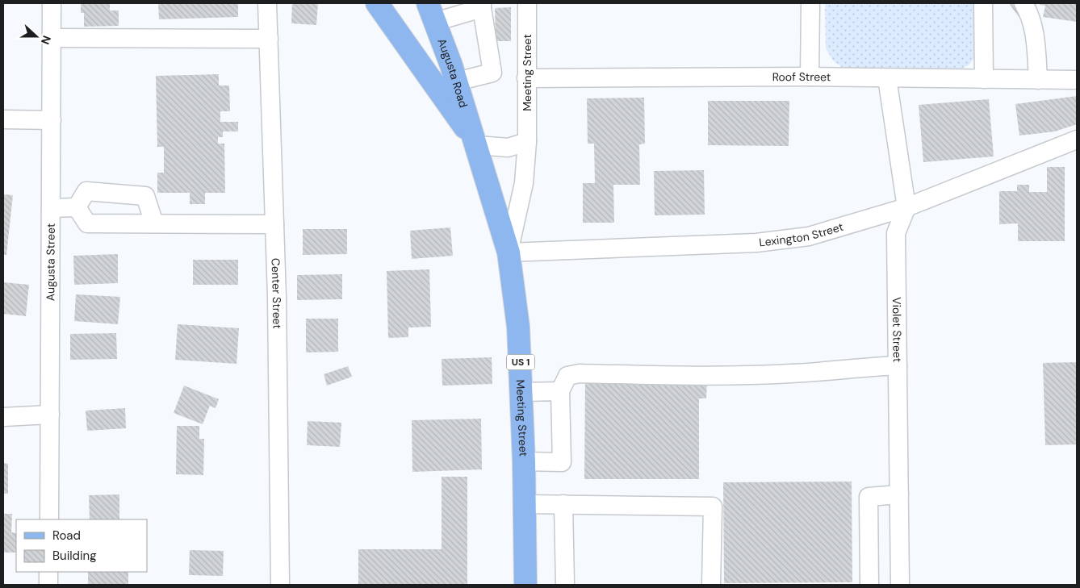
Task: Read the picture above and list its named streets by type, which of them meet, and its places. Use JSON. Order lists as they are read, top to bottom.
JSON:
{
  "streets": {
    "main road": ["Meeting Street", "Augusta Road", "US 1"],
    "street": [
      "Roof Street",
      "Lexington Street",
      "Augusta Street",
      "Center Street",
      "Violet Street"
    ]
  },
  "crossings": [
    ["Meeting Street", "Augusta Road"],
    ["Meeting Street", "Roof Street"],
    ["Meeting Street", "Lexington Street"],
    ["Roof Street", "Violet Street"],
    ["Lexington Street", "Violet Street"]
  ],
  "legend": ["Road", "Building"],
  "north": "right"
}
